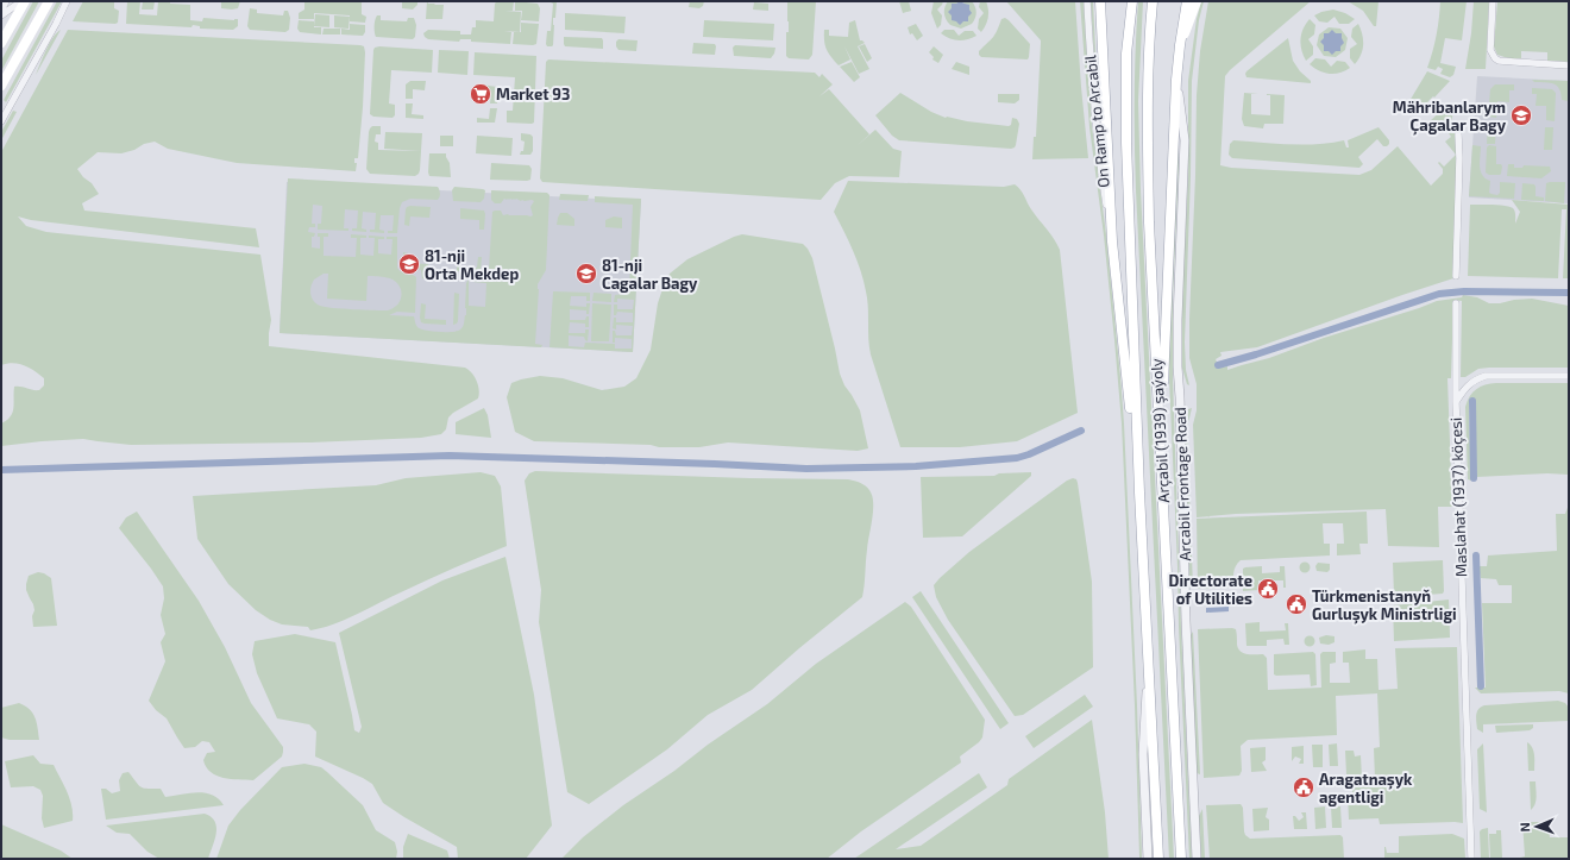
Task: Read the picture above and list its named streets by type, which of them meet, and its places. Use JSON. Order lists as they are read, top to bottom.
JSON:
{
  "streets": {
    "main road": ["Arçabil (1939) şaýoly"],
    "street": ["On Ramp to Arcabil", "Arcabil Frontage Road", "Maslahat (1937) köçesi"]
  },
  "places": {
    "supermarket": ["Market 93"],
    "school or university": ["Mähribanlarym Çagalar Bagy", "81-nji Orta Mekdep", "81-nji Cagalar Bagy"],
    "public building": ["Directorate of Utilities", "Türkmenistanyň Gurluşyk Ministrligi", "Aragatnaşyk agentligi"]
  },
  "north": "left"
}
